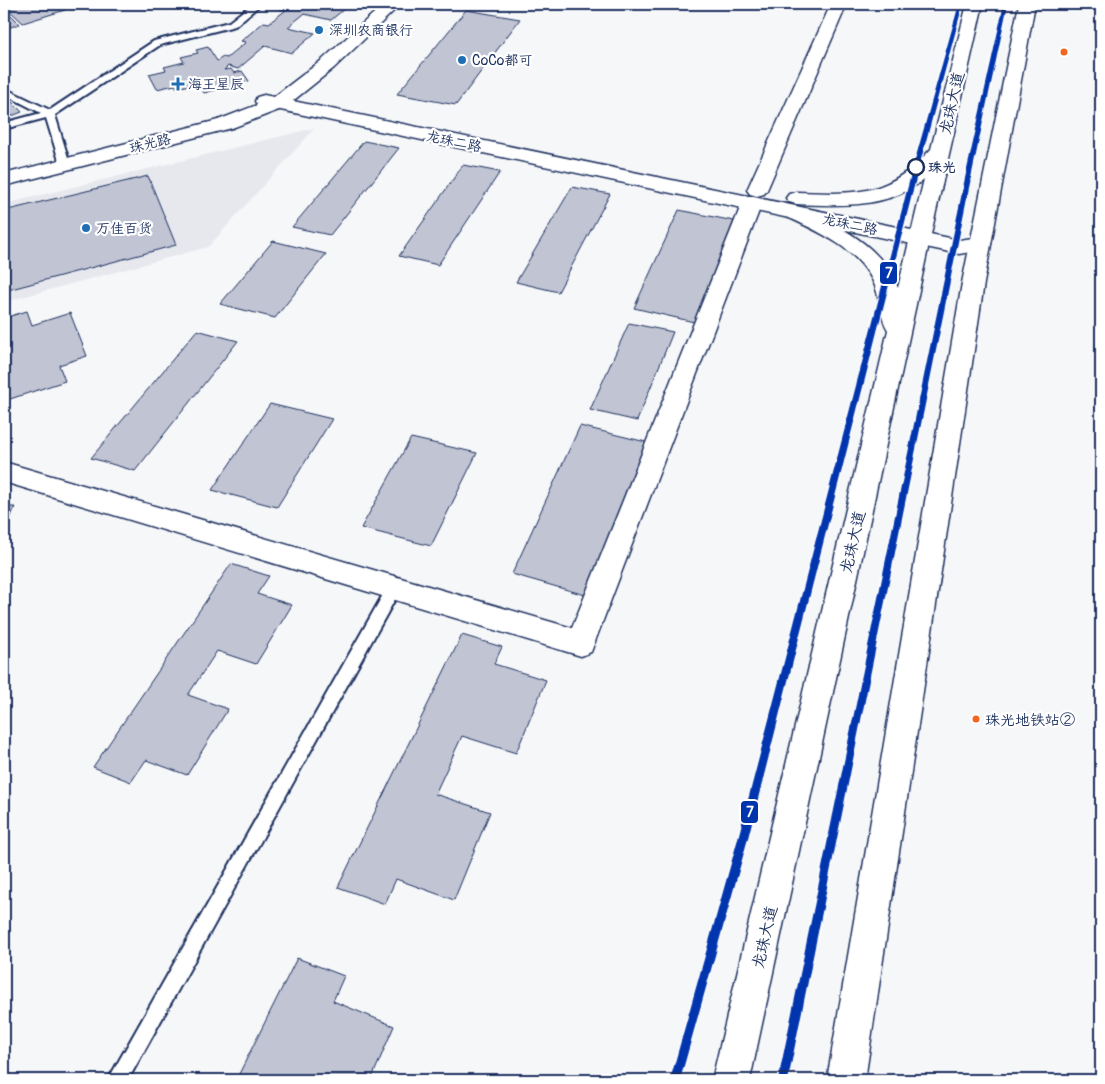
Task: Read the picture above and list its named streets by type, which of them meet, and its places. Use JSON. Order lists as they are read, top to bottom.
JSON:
{
  "streets": {
    "main road": ["龙珠大道", "龙珠二路", "珠光路"]
  },
  "crossings": [
    ["龙珠大道", "龙珠二路"],
    ["龙珠二路", "珠光路"]
  ],
  "places": {
    "other": [
      "深圳农商银行",
      "CoCo都可",
      "珠光",
      "万佳百货",
      "珠光地铁站②"
    ],
    "health": ["海王星辰"]
  },
  "lines": ["transit line 7"]
}
